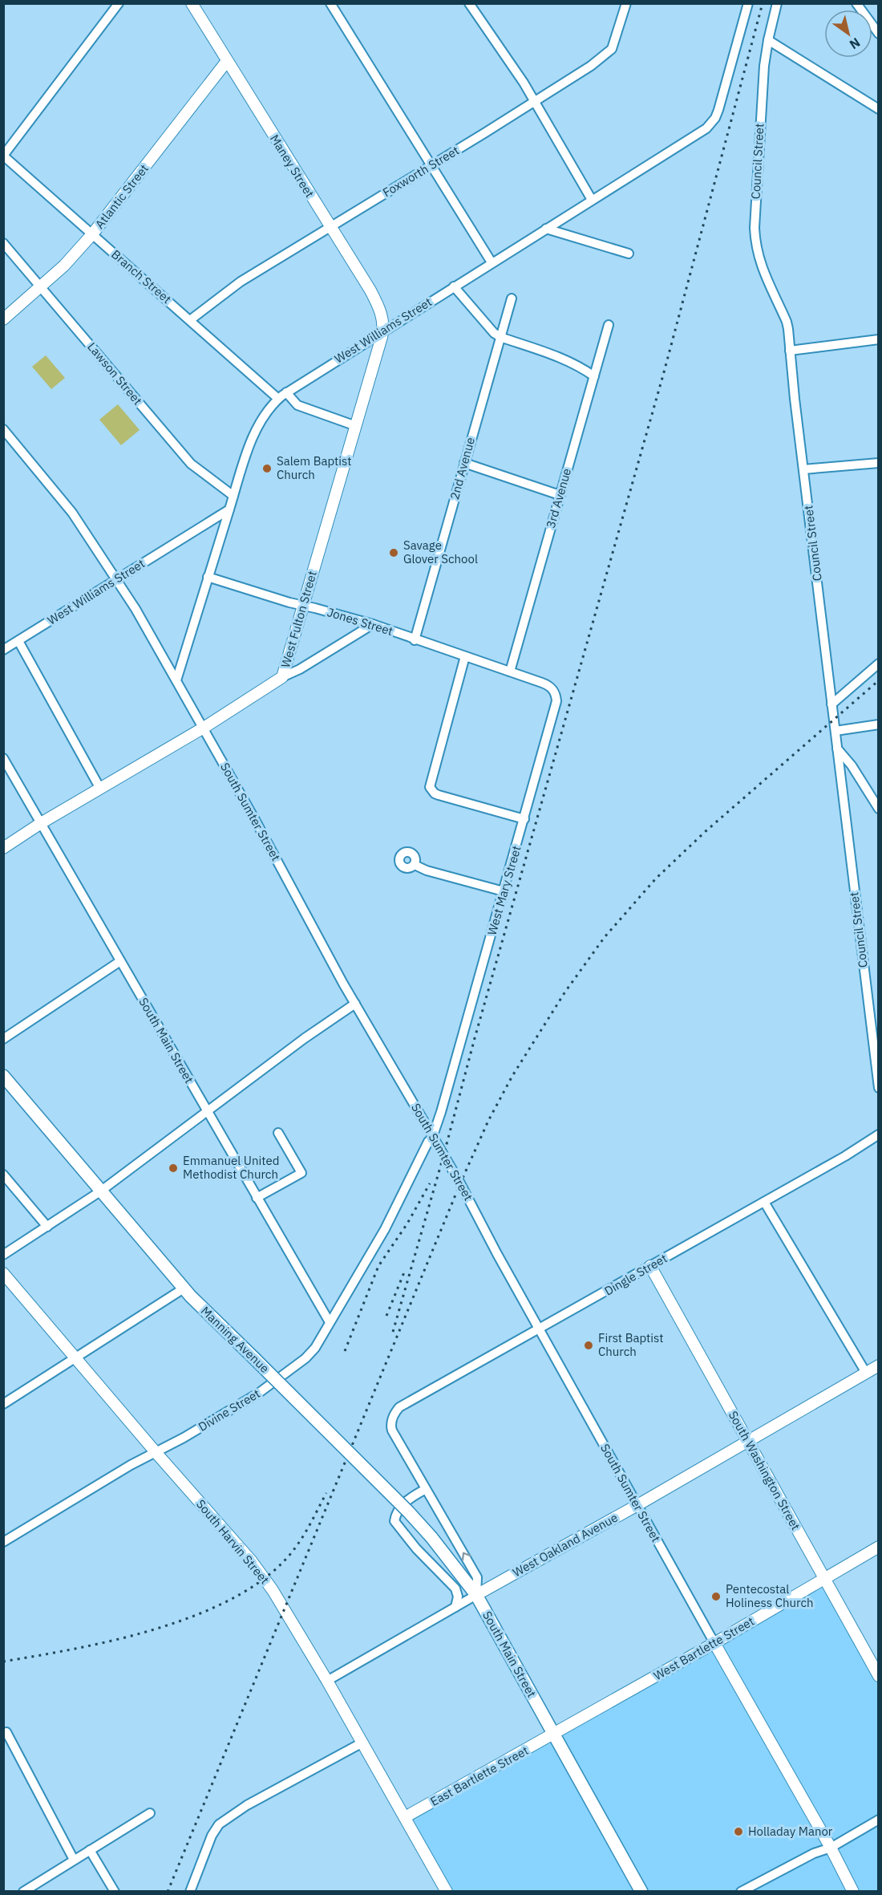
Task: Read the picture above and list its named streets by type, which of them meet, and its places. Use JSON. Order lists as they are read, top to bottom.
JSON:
{
  "streets": {
    "main road": ["South Main Street", "Manning Avenue"],
    "street": [
      "Council Street",
      "Maney Street",
      "Foxworth Street",
      "Atlantic Street",
      "Branch Street",
      "West Williams Street",
      "Lawson Street",
      "2nd Avenue",
      "3rd Avenue",
      "West Fulton Street",
      "Jones Street",
      "South Sumter Street",
      "West Mary Street",
      "Dingle Street",
      "Divine Street",
      "South Washington Street",
      "South Harvin Street",
      "West Oakland Avenue",
      "West Bartlette Street",
      "East Bartlette Street"
    ]
  },
  "crossings": [
    ["Maney Street", "Foxworth Street"],
    ["Maney Street", "Atlantic Street"],
    ["Maney Street", "West Williams Street"],
    ["Maney Street", "West Fulton Street"],
    ["Foxworth Street", "Branch Street"],
    ["Atlantic Street", "Branch Street"],
    ["Atlantic Street", "Lawson Street"],
    ["Branch Street", "West Williams Street"],
    ["West Williams Street", "Lawson Street"],
    ["West Williams Street", "West Fulton Street"],
    ["West Williams Street", "South Sumter Street"],
    ["2nd Avenue", "Jones Street"],
    ["3rd Avenue", "Jones Street"],
    ["3rd Avenue", "West Mary Street"],
    ["West Fulton Street", "Jones Street"],
    ["West Fulton Street", "South Sumter Street"],
    ["West Fulton Street", "South Main Street"],
    ["Jones Street", "West Mary Street"],
    ["South Sumter Street", "West Mary Street"],
    ["South Sumter Street", "Dingle Street"],
    ["South Sumter Street", "Divine Street"],
    ["South Sumter Street", "West Oakland Avenue"],
    ["South Sumter Street", "West Bartlette Street"],
    ["West Mary Street", "Divine Street"],
    ["South Main Street", "Dingle Street"],
    ["South Main Street", "Manning Avenue"],
    ["South Main Street", "Divine Street"],
    ["South Main Street", "West Oakland Avenue"],
    ["South Main Street", "West Bartlette Street"],
    ["South Main Street", "East Bartlette Street"],
    ["Dingle Street", "South Washington Street"],
    ["Manning Avenue", "West Oakland Avenue"],
    ["Divine Street", "South Harvin Street"],
    ["South Washington Street", "West Oakland Avenue"],
    ["South Washington Street", "West Bartlette Street"],
    ["South Harvin Street", "West Oakland Avenue"],
    ["South Harvin Street", "East Bartlette Street"],
    ["West Bartlette Street", "East Bartlette Street"]
  ],
  "places": [
    "Salem Baptist Church",
    "Savage Glover School",
    "Emmanuel United Methodist Church",
    "First Baptist Church",
    "Pentecostal Holiness Church",
    "Holladay Manor"
  ],
  "north": "bottom right"
}
